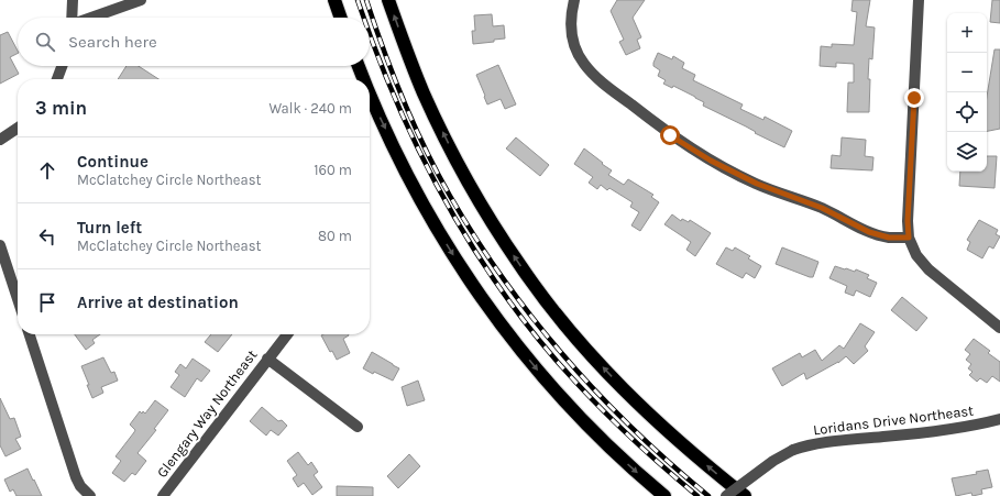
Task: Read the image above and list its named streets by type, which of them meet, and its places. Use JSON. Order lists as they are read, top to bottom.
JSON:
{
  "streets": {
    "street": ["Glengary Way Northeast", "Loridans Drive Northeast"]
  },
  "page": {
    "map_buttons": ["+", "−"],
    "search": "Search here",
    "heading": ["3 min", "Walk · 240 m"],
    "list": [
      ["Continue", "McClatchey Circle Northeast", "160 m"],
      ["Turn left", "McClatchey Circle Northeast", "80 m"],
      "Arrive at destination"
    ]
  }
}
